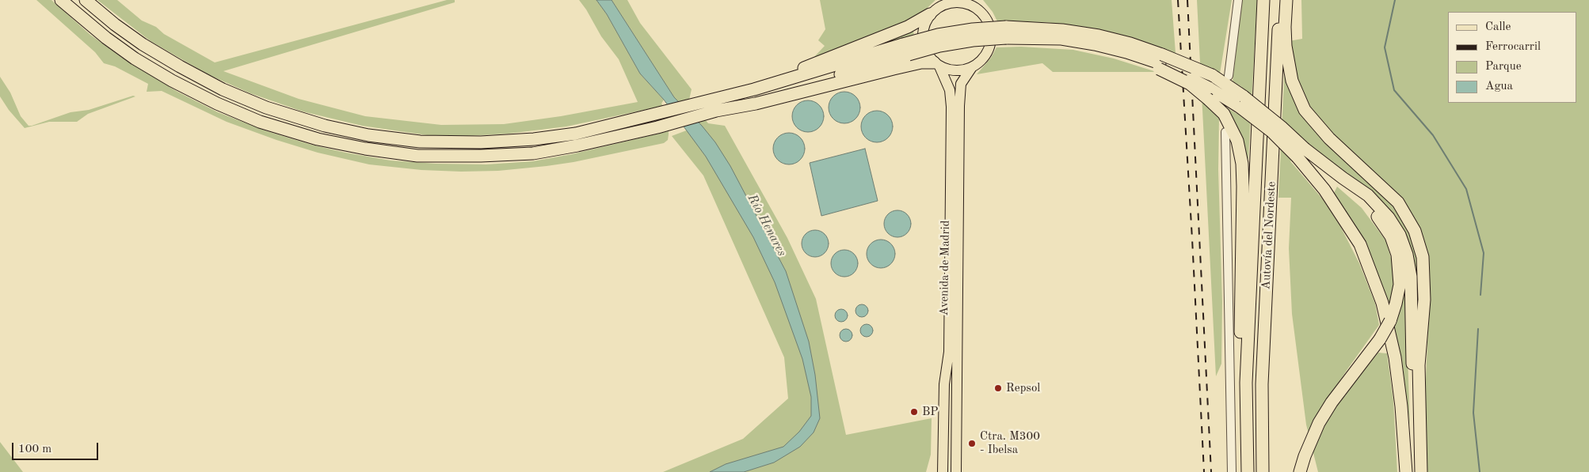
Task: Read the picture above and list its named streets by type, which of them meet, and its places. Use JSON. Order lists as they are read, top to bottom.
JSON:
{
  "streets": {
    "highway": ["Autovía del Nordeste"],
    "main road": ["Avenida de Madrid"]
  },
  "water": ["Río Henares"],
  "places": ["Repsol", "BP", "Ctra. M300 - Ibelsa"],
  "legend": [
    "Calle",
    "Ferrocarril",
    "Parque",
    "Agua"
  ],
  "scale_bar": "100 m"
}
